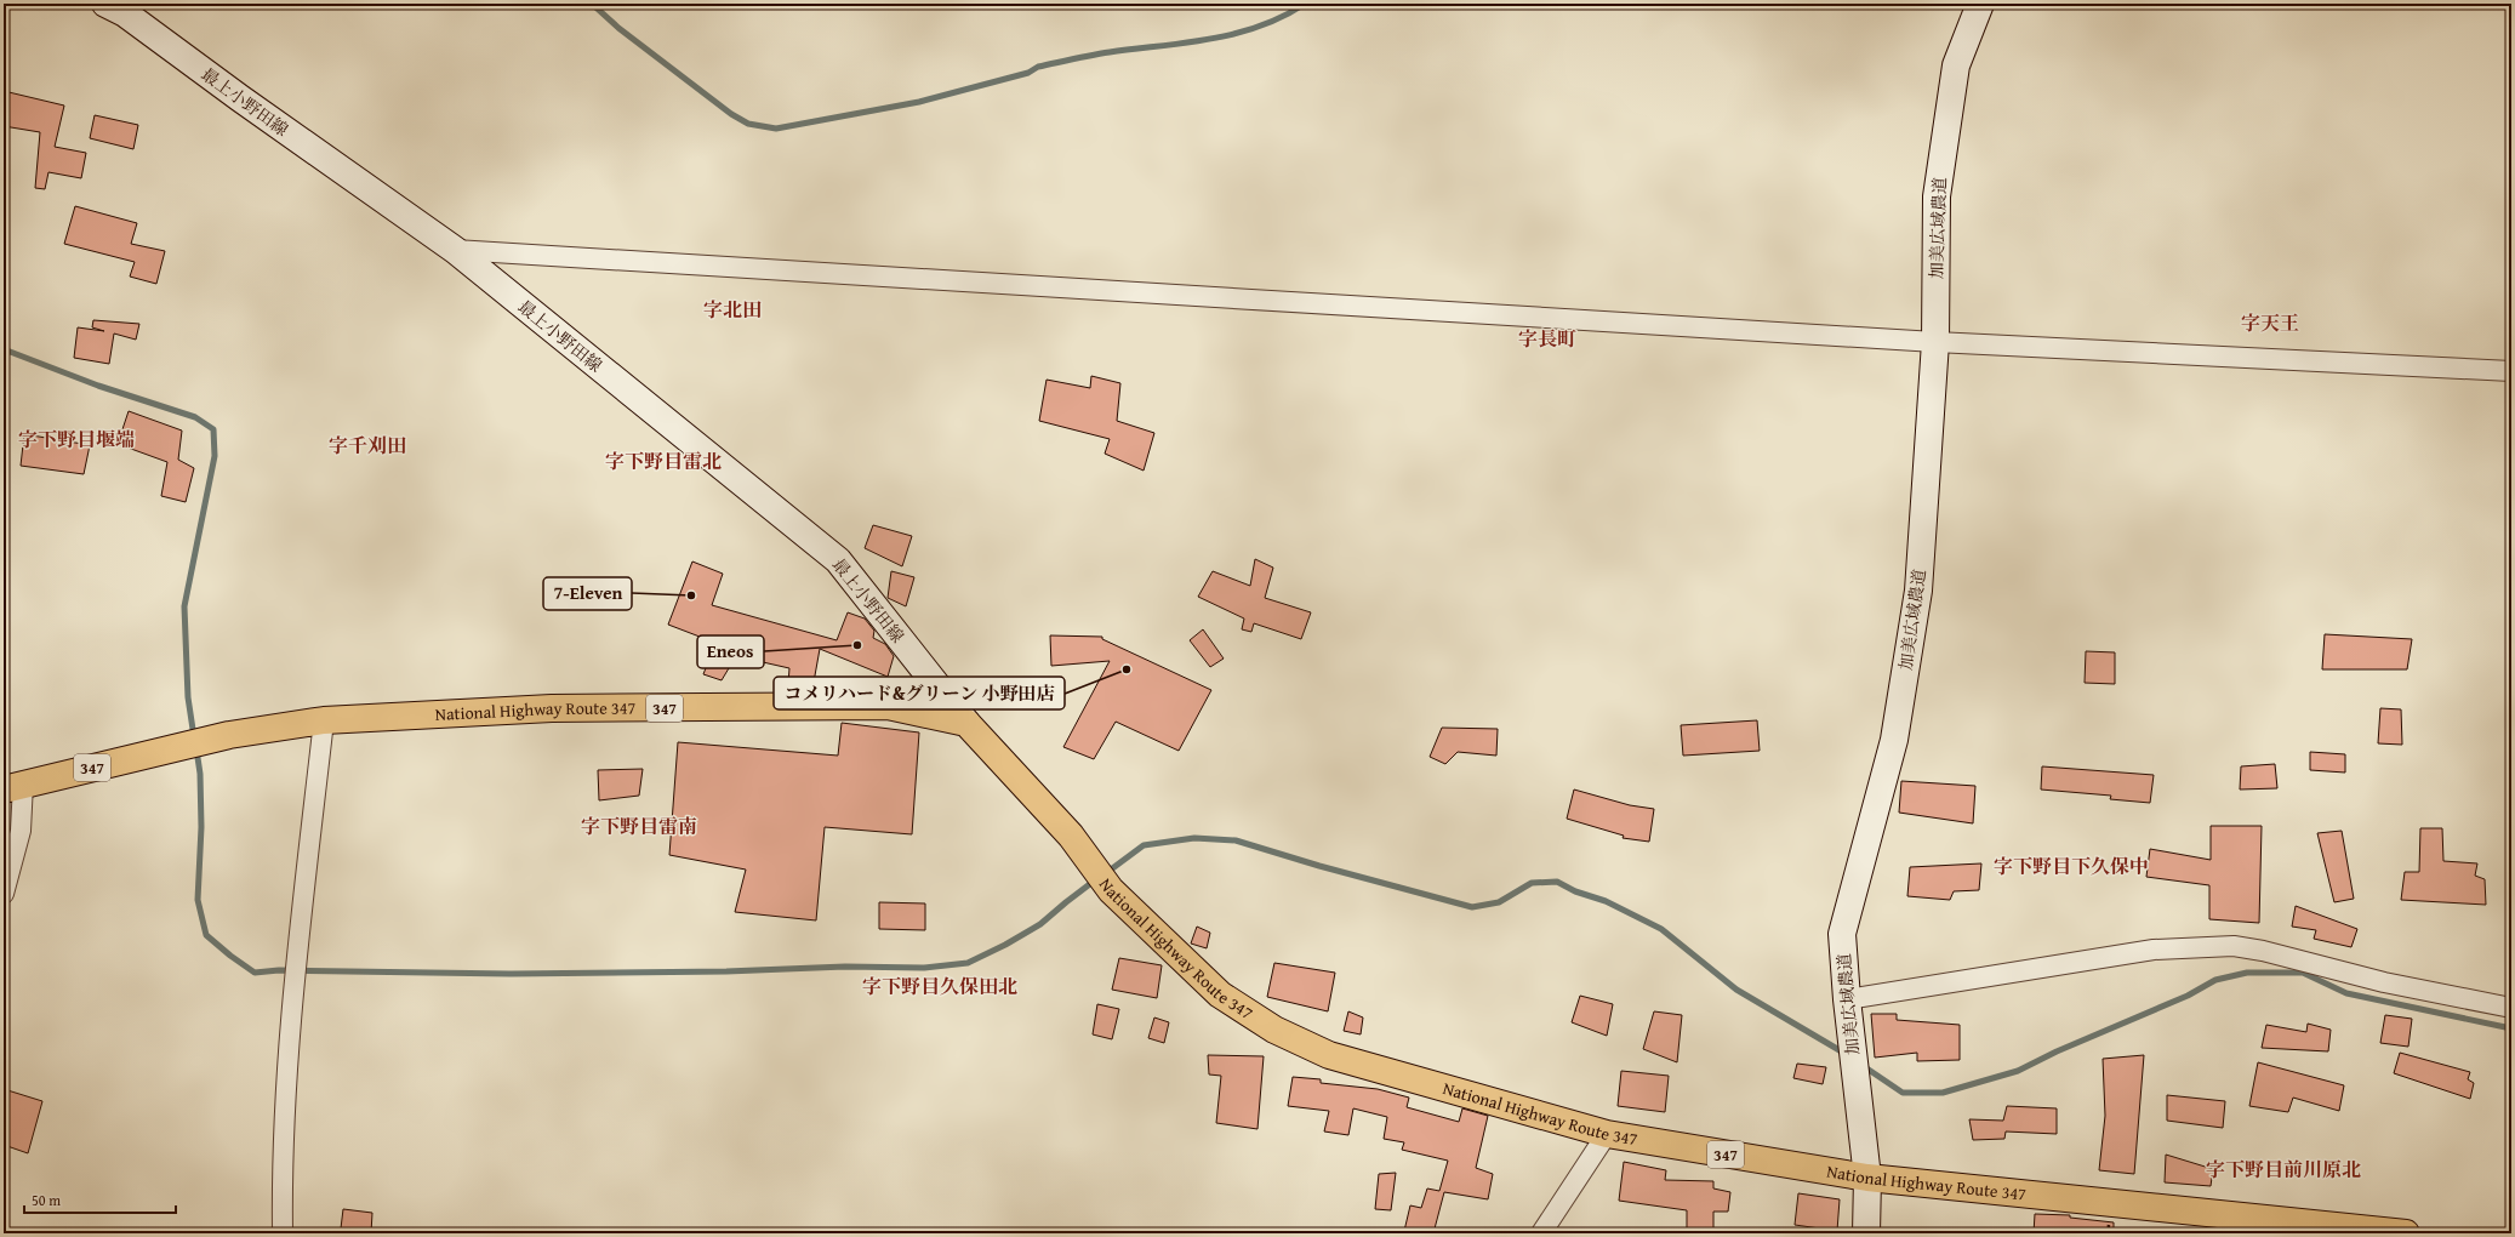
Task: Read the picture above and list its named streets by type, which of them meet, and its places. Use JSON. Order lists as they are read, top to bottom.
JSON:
{
  "streets": {
    "highway": ["347", "National Highway Route 347"],
    "street": ["最上小野田線", "加美広域農道"]
  },
  "crossings": [
    ["最上小野田線", "National Highway Route 347"],
    ["加美広域農道", "National Highway Route 347"]
  ],
  "districts": [
    "字北田",
    "字天王",
    "字長町",
    "字下野目堰端",
    "字千刈田",
    "字下野目雷北",
    "字下野目雷南",
    "字下野目下久保中",
    "字下野目久保田北",
    "字下野目前川原北"
  ],
  "places": ["7-Eleven", "Eneos", "コメリハード&グリーン 小野田店"],
  "scale_bar": "50 m"
}
